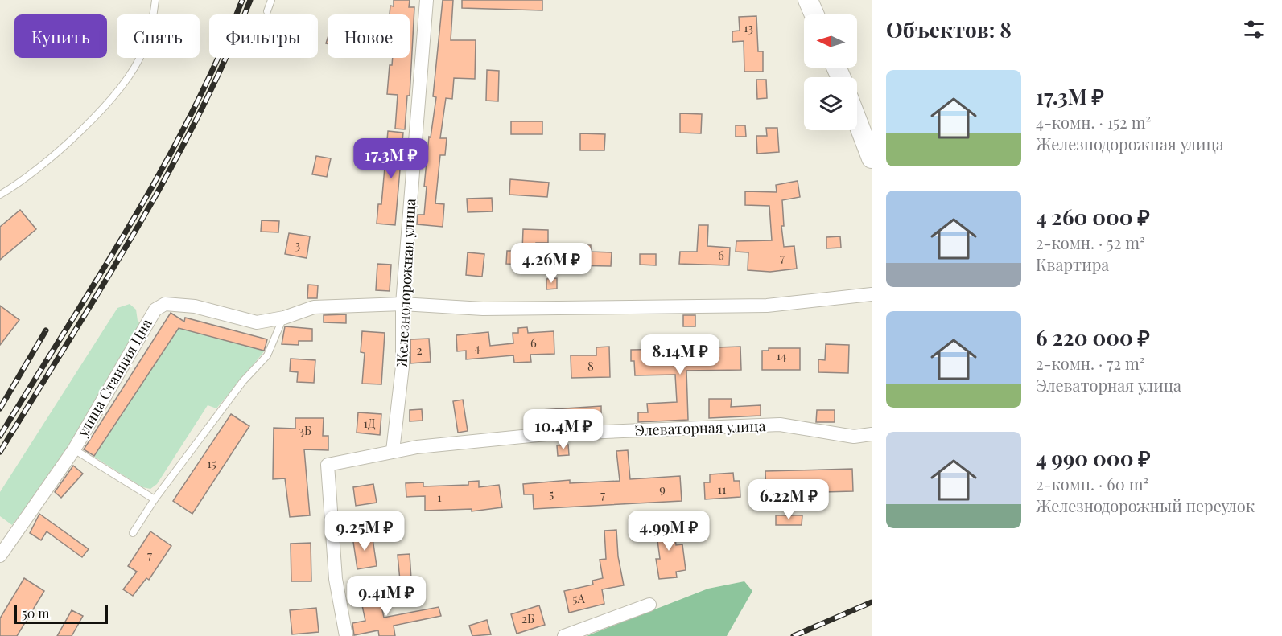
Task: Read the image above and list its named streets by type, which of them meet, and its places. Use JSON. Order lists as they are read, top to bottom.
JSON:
{
  "streets": {
    "street": ["Железнодорожная улица", "улица Станция Цна", "Элеваторная улица"]
  },
  "crossings": [
    ["Железнодорожная улица", "Элеваторная улица"]
  ],
  "house_numbers": [
    "13",
    "3",
    "6",
    "7",
    "6",
    "4",
    "2",
    "14",
    "8",
    "1Д",
    "3Б",
    "15",
    "9",
    "11",
    "5",
    "7",
    "1",
    "7",
    "5А",
    "2Б"
  ],
  "scale_bar": "50 m",
  "north": "left",
  "page": {
    "heading": "Объектов: 8",
    "chip": [
      "Купить",
      "Снять",
      "Фильтры",
      "Новое"
    ],
    "list": [
      {
        "name": "17.3M ₽",
        "note": "4-комн. · 152 m² · Железнодорожная улица"
      },
      {
        "name": "4 260 000 ₽",
        "note": "2-комн. · 52 m² · Квартира"
      },
      {
        "name": "6 220 000 ₽",
        "note": "2-комн. · 72 m² · Элеваторная улица"
      },
      {
        "name": "4 990 000 ₽",
        "note": "2-комн. · 60 m² · Железнодорожный переулок"
      }
    ],
    "price": [
      "17.3M ₽",
      "4.26M ₽",
      "8.14M ₽",
      "10.4M ₽",
      "6.22M ₽",
      "9.25M ₽",
      "4.99M ₽",
      "9.41M ₽"
    ],
    "scale": "50 m"
  }
}
